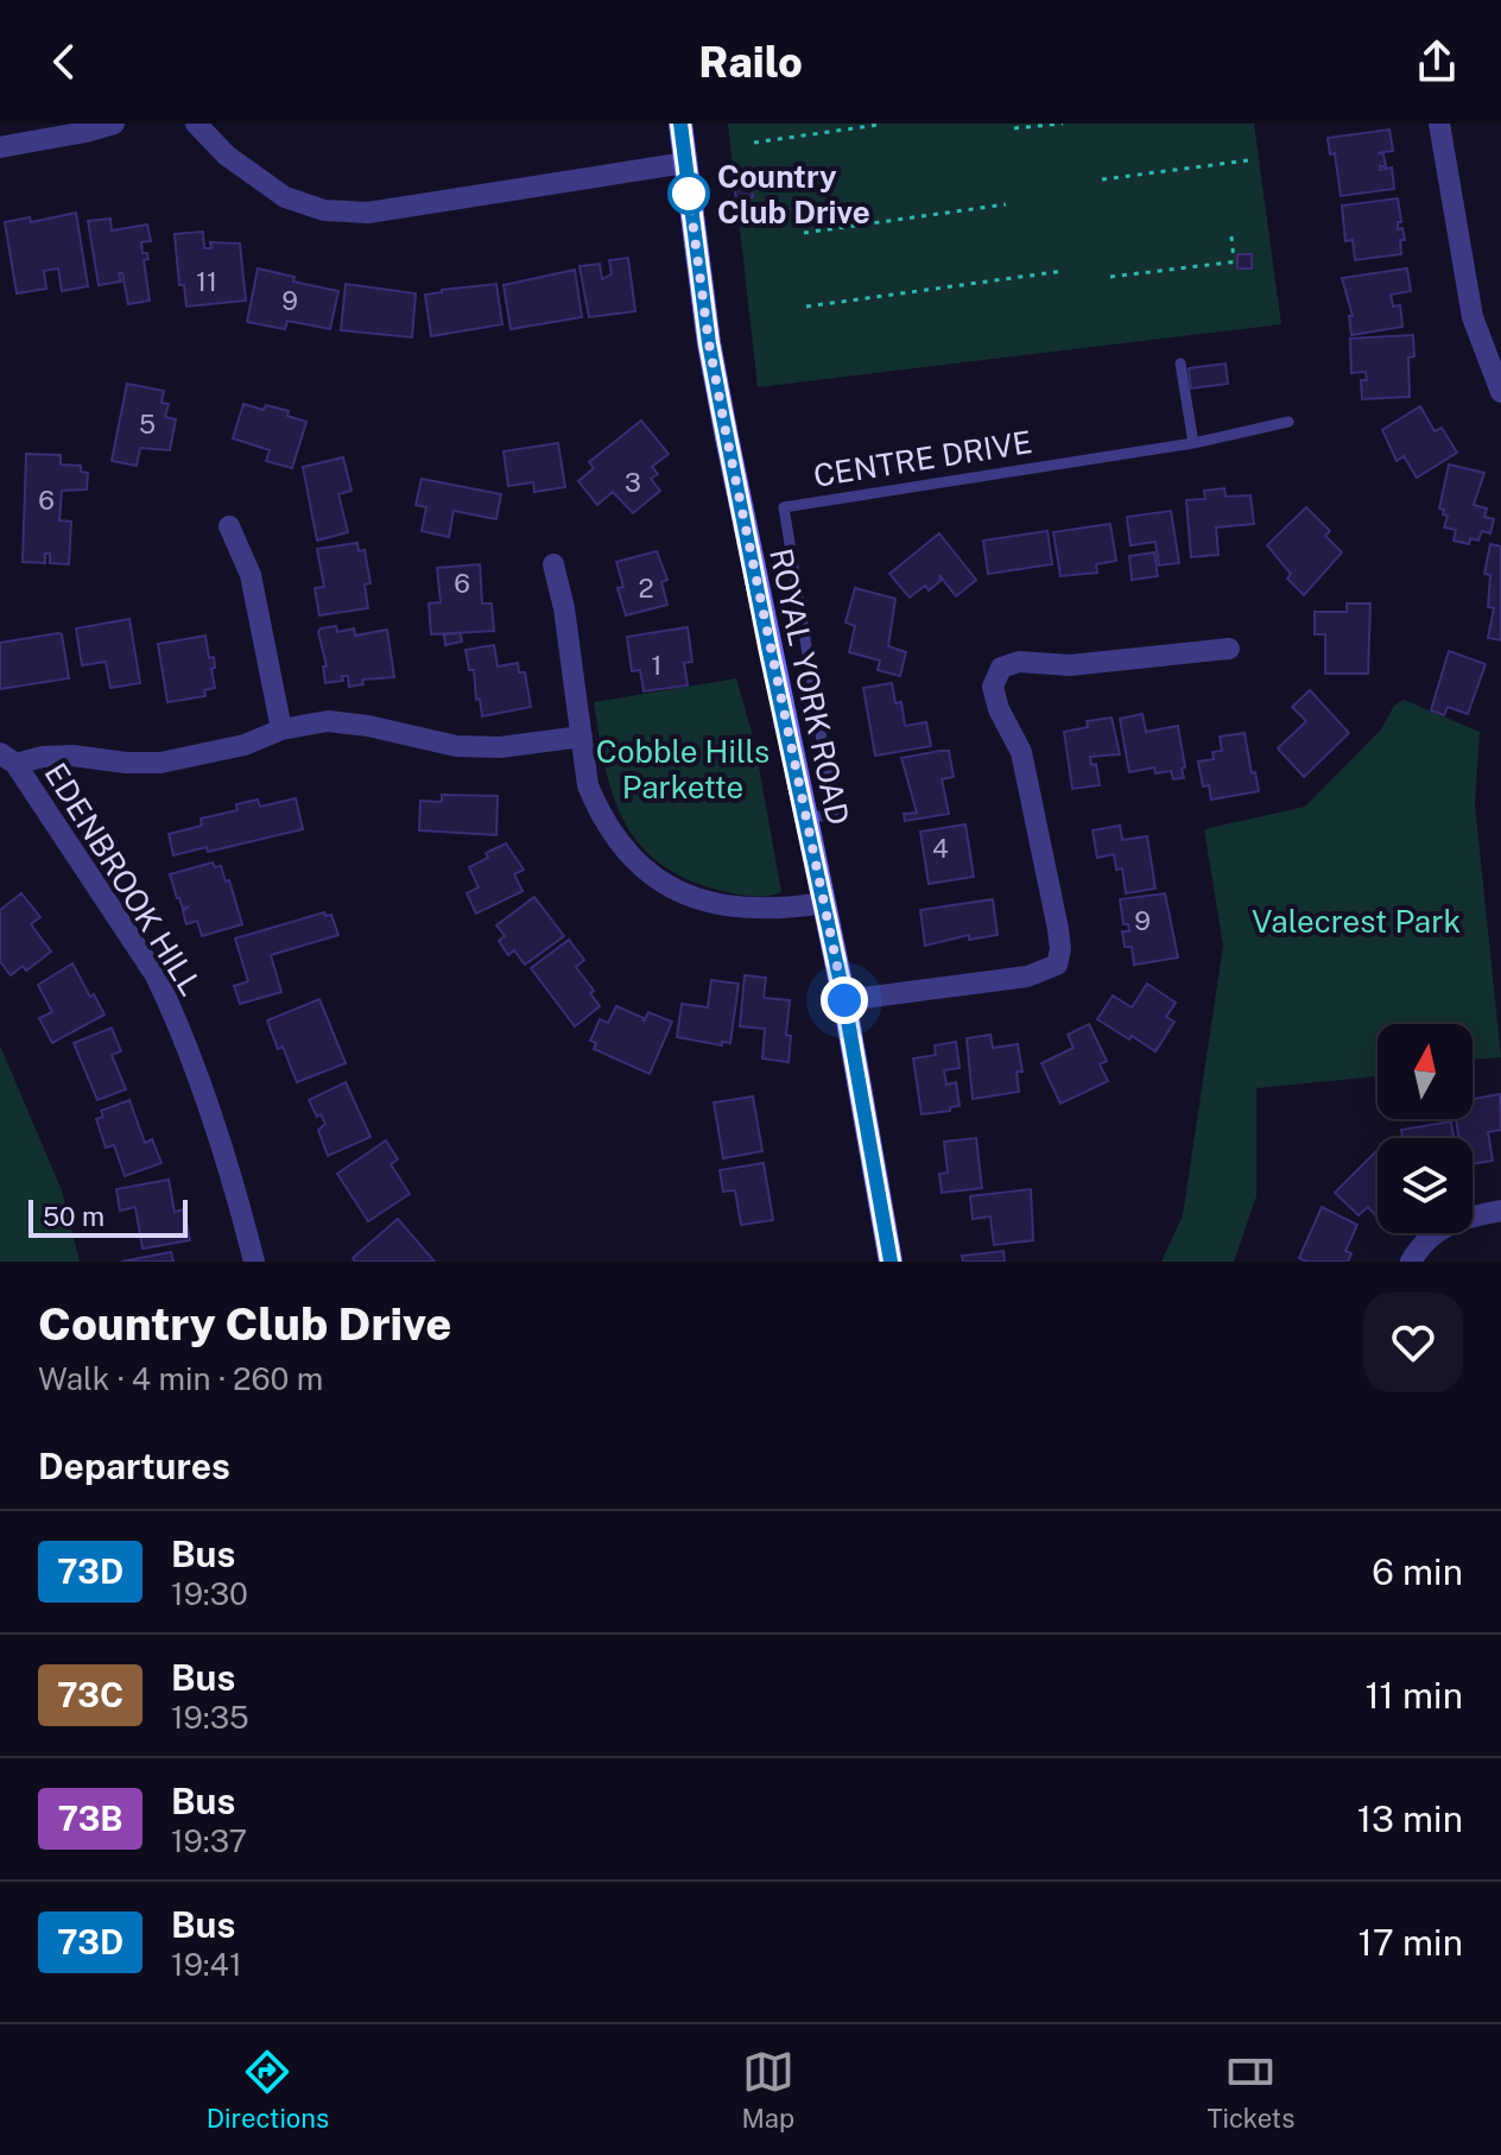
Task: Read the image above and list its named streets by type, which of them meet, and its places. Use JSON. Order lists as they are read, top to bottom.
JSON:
{
  "streets": {
    "main road": ["ROYAL YORK ROAD"],
    "street": ["EDENBROOK HILL"],
    "lane": ["CENTRE DRIVE"]
  },
  "crossings": [
    ["CENTRE DRIVE", "ROYAL YORK ROAD"]
  ],
  "parks": ["Cobble Hills Parkette", "Valecrest Park"],
  "places": ["Country Club Drive"],
  "lines": ["bus line 73D"],
  "house_numbers": [
    "11",
    "9",
    "5",
    "3",
    "6",
    "6",
    "2",
    "1",
    "4",
    "9"
  ],
  "scale_bar": "50 m",
  "north": "top",
  "page": {
    "header": "Railo",
    "scale": "50 m",
    "heading": [
      ["Country Club Drive", "Walk · 4 min · 260 m"],
      "Departures"
    ],
    "list": [
      {
        "mark": "73D",
        "name": "Bus",
        "note": "19:30",
        "value": "6 min"
      },
      {
        "mark": "73C",
        "name": "Bus",
        "note": "19:35",
        "value": "11 min"
      },
      {
        "mark": "73B",
        "name": "Bus",
        "note": "19:37",
        "value": "13 min"
      },
      {
        "mark": "73D",
        "name": "Bus",
        "note": "19:41",
        "value": "17 min"
      }
    ],
    "tabs": ["Directions", "Map", "Tickets"]
  }
}
